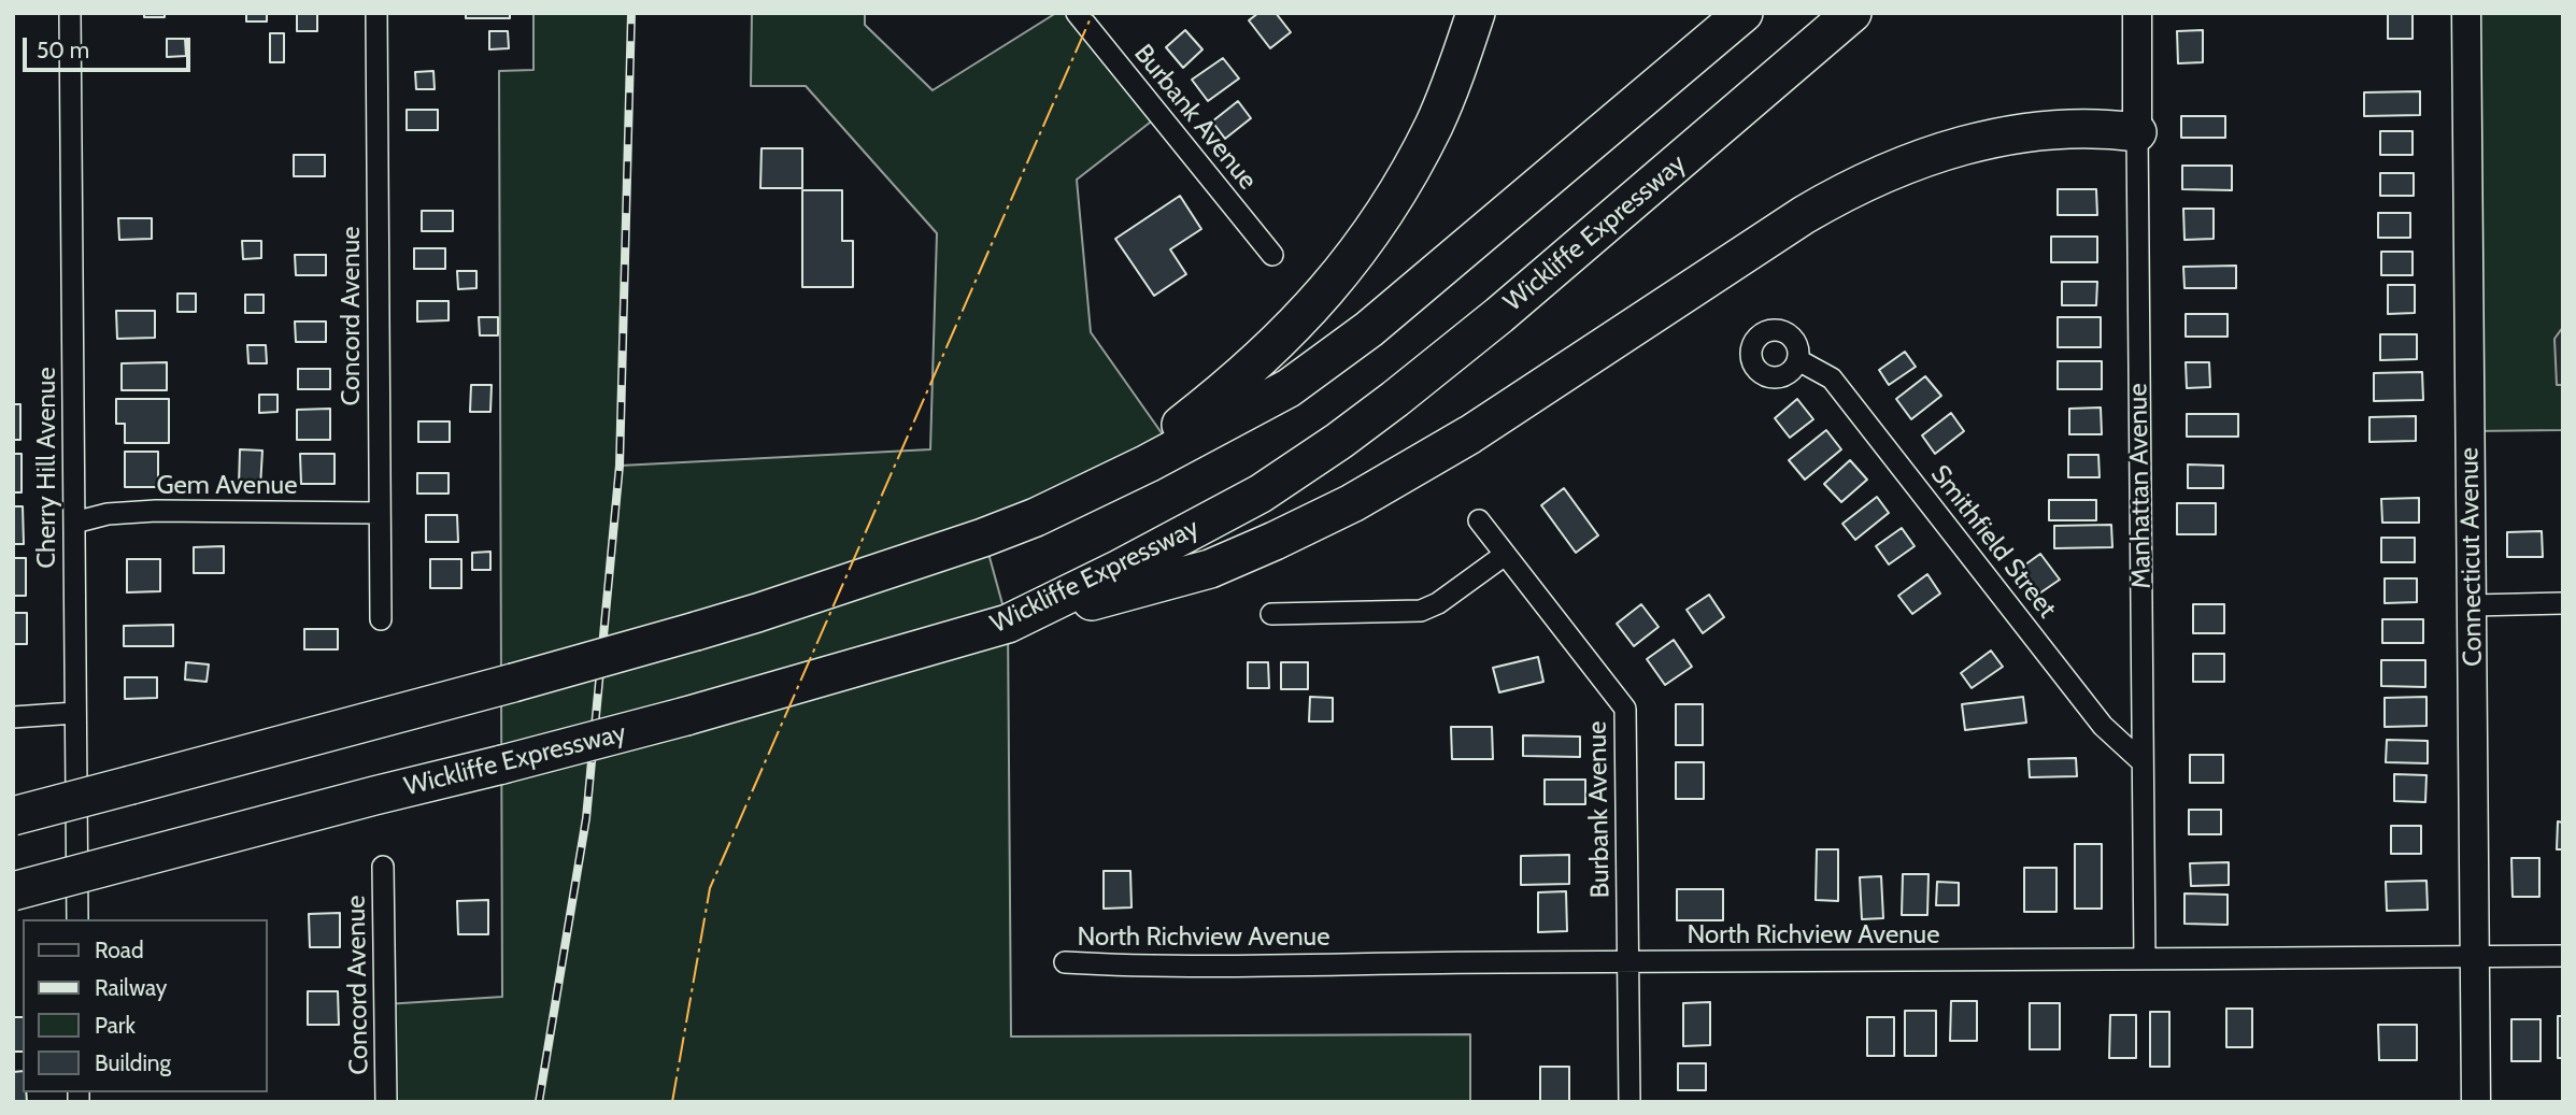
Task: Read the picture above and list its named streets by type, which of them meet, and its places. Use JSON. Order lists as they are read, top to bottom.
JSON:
{
  "streets": {
    "highway": ["Wickliffe Expressway"],
    "street": [
      "Burbank Avenue",
      "Concord Avenue",
      "Cherry Hill Avenue",
      "Gem Avenue",
      "Manhattan Avenue",
      "Smithfield Street",
      "Connecticut Avenue",
      "North Richview Avenue"
    ]
  },
  "crossings": [
    ["Burbank Avenue", "North Richview Avenue"],
    ["Concord Avenue", "Gem Avenue"],
    ["Cherry Hill Avenue", "Gem Avenue"],
    ["Manhattan Avenue", "Smithfield Street"],
    ["Manhattan Avenue", "North Richview Avenue"],
    ["Connecticut Avenue", "North Richview Avenue"]
  ],
  "legend": [
    "Road",
    "Railway",
    "Park",
    "Building"
  ],
  "scale_bar": "50 m"
}
